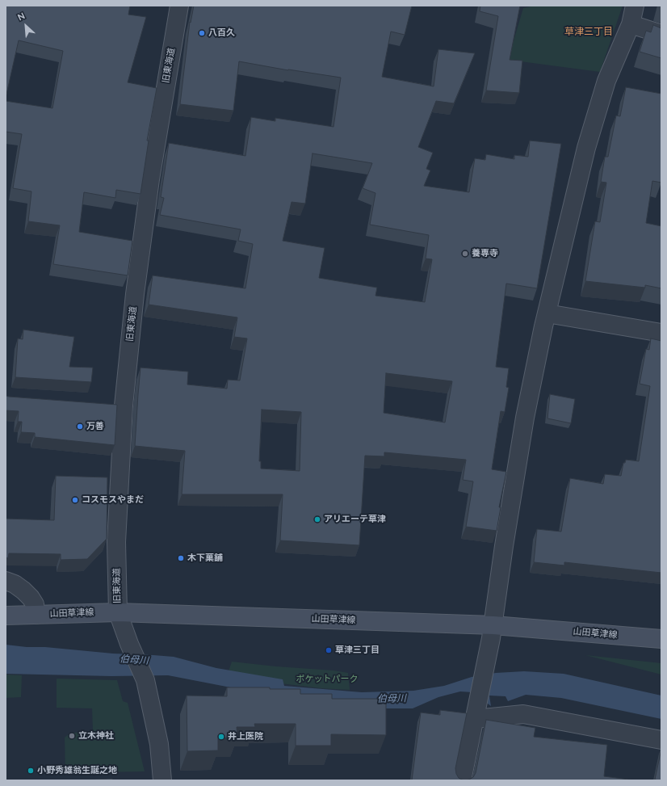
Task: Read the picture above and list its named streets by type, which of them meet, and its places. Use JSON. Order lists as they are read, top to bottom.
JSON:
{
  "streets": {
    "main road": ["山田草津線"],
    "street": ["旧東海道"]
  },
  "crossings": [
    ["旧東海道", "山田草津線"]
  ],
  "districts": ["草津三丁目"],
  "water": ["伯母川"],
  "parks": ["ポケットパーク"],
  "places": [
    "八百久",
    "養専寺",
    "万善",
    "コスモスやまだ",
    "アリエーテ草津",
    "木下菓舗",
    "草津三丁目",
    "立木神社",
    "井上医院",
    "小野秀雄翁生誕之地"
  ],
  "north": "top left"
}
